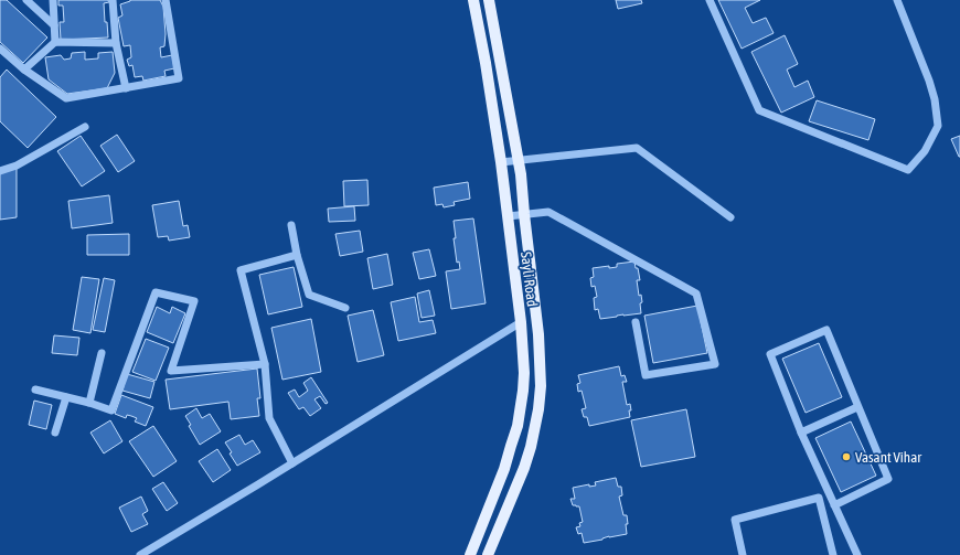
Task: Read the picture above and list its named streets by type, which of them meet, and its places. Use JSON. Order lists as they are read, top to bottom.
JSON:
{
  "streets": {
    "main road": ["Sayli Road"]
  },
  "places": ["Vasant Vihar"]
}
